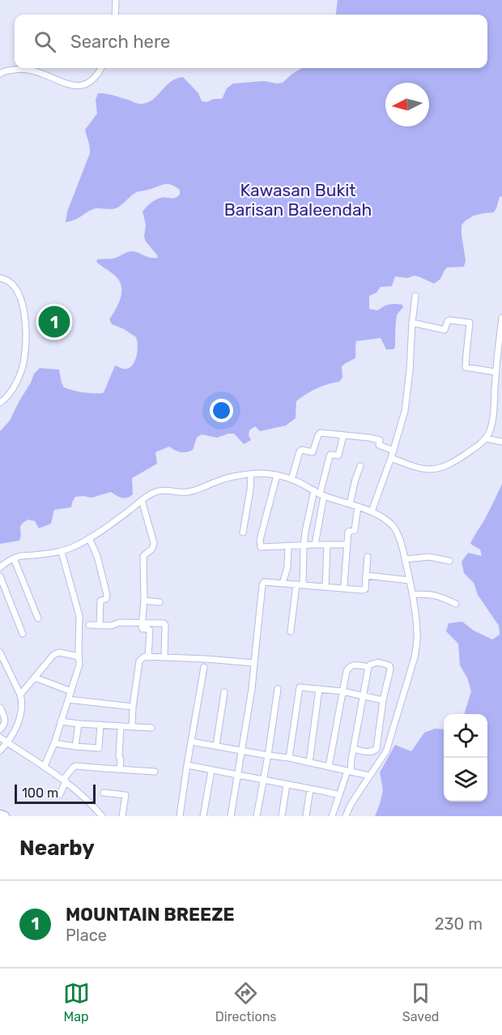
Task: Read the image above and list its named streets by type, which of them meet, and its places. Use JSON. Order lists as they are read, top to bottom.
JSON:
{
  "parks": ["Kawasan Bukit Barisan Baleendah"],
  "scale_bar": "100 m",
  "north": "left",
  "page": {
    "search": "Search here",
    "pins": "1",
    "scale": "100 m",
    "heading": "Nearby",
    "list": [
      {
        "mark": "1",
        "name": "MOUNTAIN BREEZE",
        "note": "Place",
        "value": "230 m"
      }
    ],
    "nav": ["Map", "Directions", "Saved"]
  }
}
